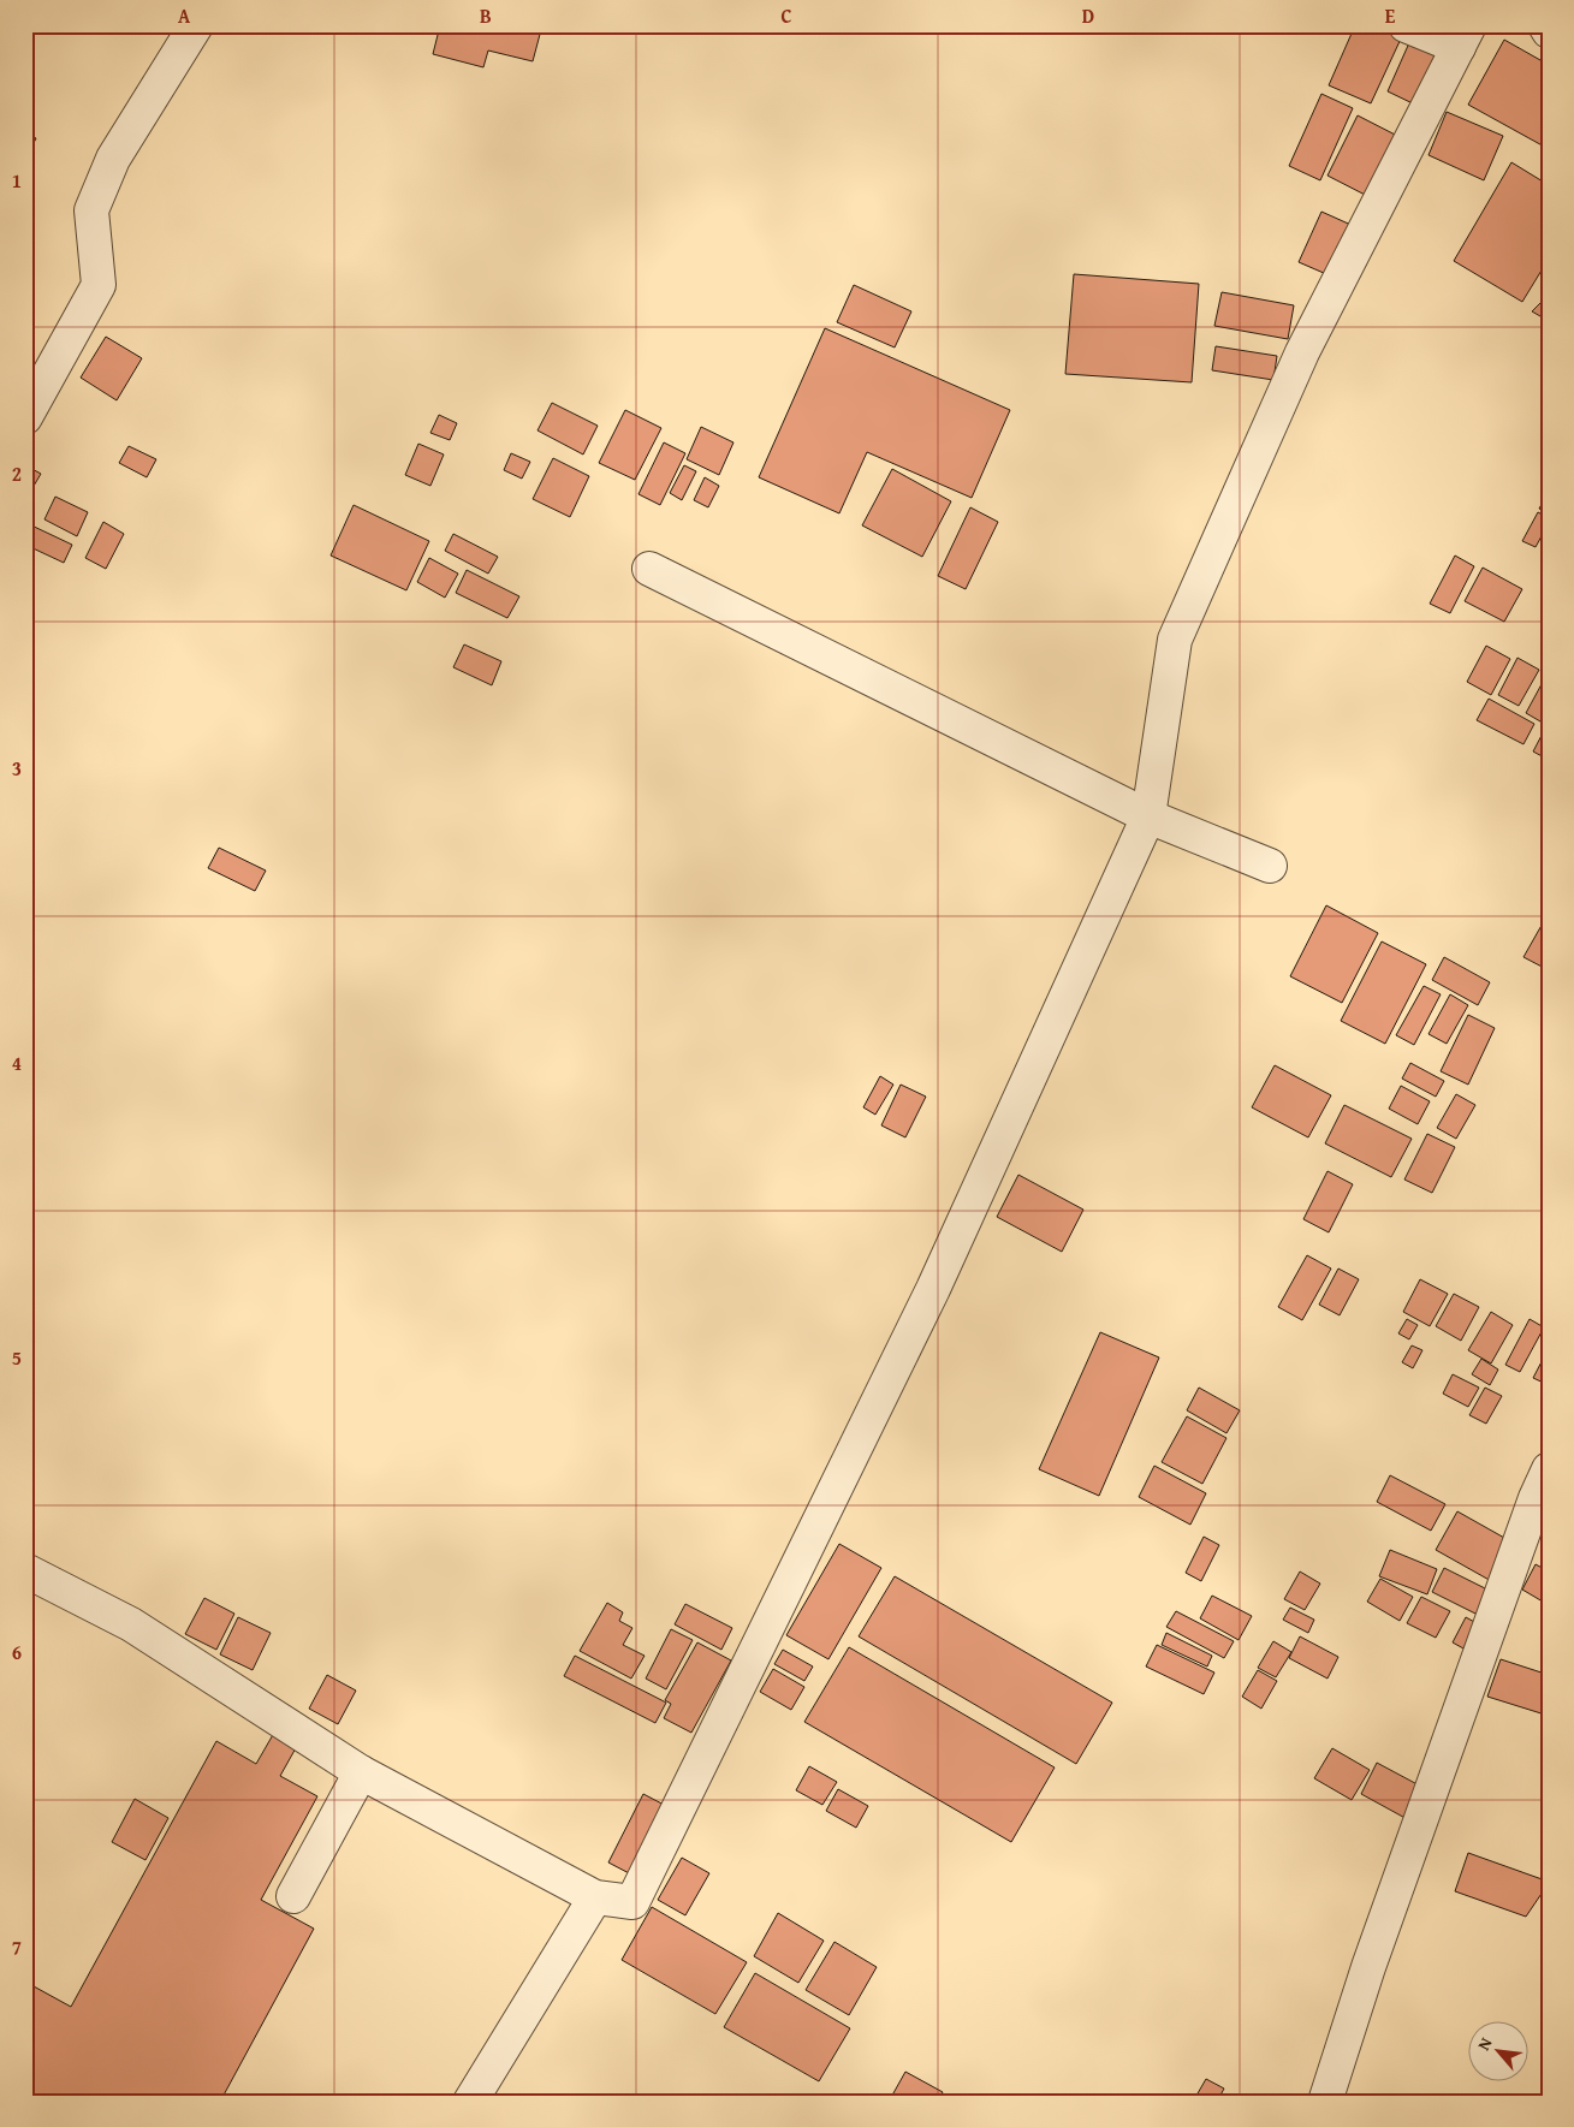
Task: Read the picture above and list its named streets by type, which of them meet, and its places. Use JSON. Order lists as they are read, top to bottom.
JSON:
{
  "north": "top left",
  "grid": {
    "columns": [
      "A",
      "B",
      "C",
      "D",
      "E"
    ],
    "rows": [
      "1",
      "2",
      "3",
      "4",
      "5",
      "6",
      "7"
    ]
  }
}
